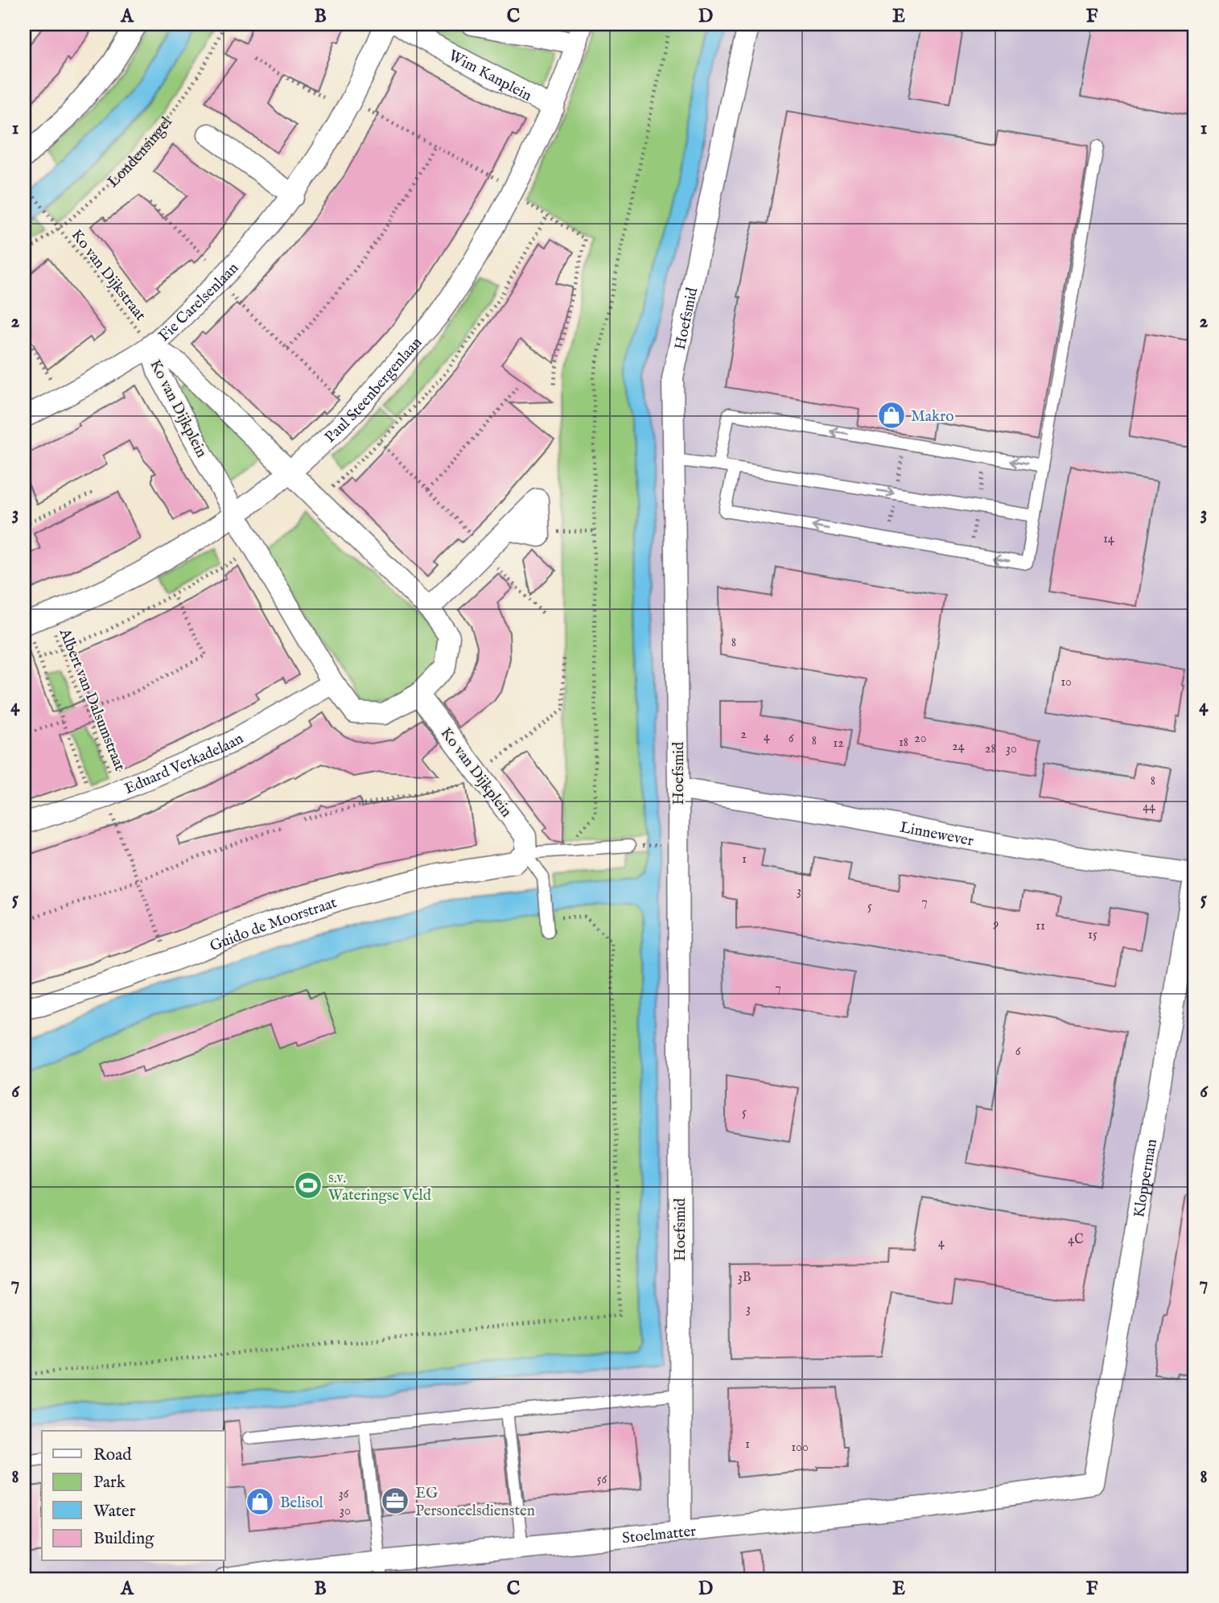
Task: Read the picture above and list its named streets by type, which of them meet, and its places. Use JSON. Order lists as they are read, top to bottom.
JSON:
{
  "streets": {
    "street": [
      "Wim Kanplein",
      "Fie Carelsenlaan",
      "Hoefsmid",
      "Paul Steenbergenlaan",
      "Ko van Dijkplein",
      "Eduard Verkadelaan",
      "Linnewever",
      "Guido de Moorstraat",
      "Klopperman",
      "Stoelmatter"
    ],
    "path": ["Londensingel", "Ko van Dijkstraat", "Albert van Dalsumstraat"]
  },
  "crossings": [
    ["Wim Kanplein", "Paul Steenbergenlaan"],
    ["Londensingel", "Ko van Dijkstraat"],
    ["Ko van Dijkstraat", "Fie Carelsenlaan"],
    ["Ko van Dijkstraat", "Ko van Dijkplein"],
    ["Fie Carelsenlaan", "Ko van Dijkplein"],
    ["Hoefsmid", "Linnewever"],
    ["Hoefsmid", "Stoelmatter"],
    ["Paul Steenbergenlaan", "Ko van Dijkplein"],
    ["Paul Steenbergenlaan", "Albert van Dalsumstraat"],
    ["Ko van Dijkplein", "Eduard Verkadelaan"],
    ["Ko van Dijkplein", "Guido de Moorstraat"],
    ["Albert van Dalsumstraat", "Eduard Verkadelaan"],
    ["Albert van Dalsumstraat", "Guido de Moorstraat"],
    ["Linnewever", "Klopperman"],
    ["Klopperman", "Stoelmatter"]
  ],
  "places": {
    "shop": ["Makro", "Belisol"],
    "sports": ["s.v. Wateringse Veld"],
    "office": ["EG Personeelsdiensten"]
  },
  "house_numbers": [
    "14",
    "8",
    "10",
    "2",
    "4",
    "6",
    "20",
    "8",
    "18",
    "12",
    "24",
    "28",
    "30",
    "8",
    "44",
    "1",
    "3",
    "7",
    "5",
    "9",
    "11",
    "15",
    "7",
    "6",
    "5",
    "4C",
    "4",
    "3B",
    "3",
    "1",
    "100",
    "56",
    "36",
    "30"
  ],
  "legend": [
    "Road",
    "Park",
    "Water",
    "Building"
  ],
  "grid": {
    "columns": [
      "A",
      "B",
      "C",
      "D",
      "E",
      "F"
    ],
    "rows": [
      "1",
      "2",
      "3",
      "4",
      "5",
      "6",
      "7",
      "8"
    ]
  }
}
